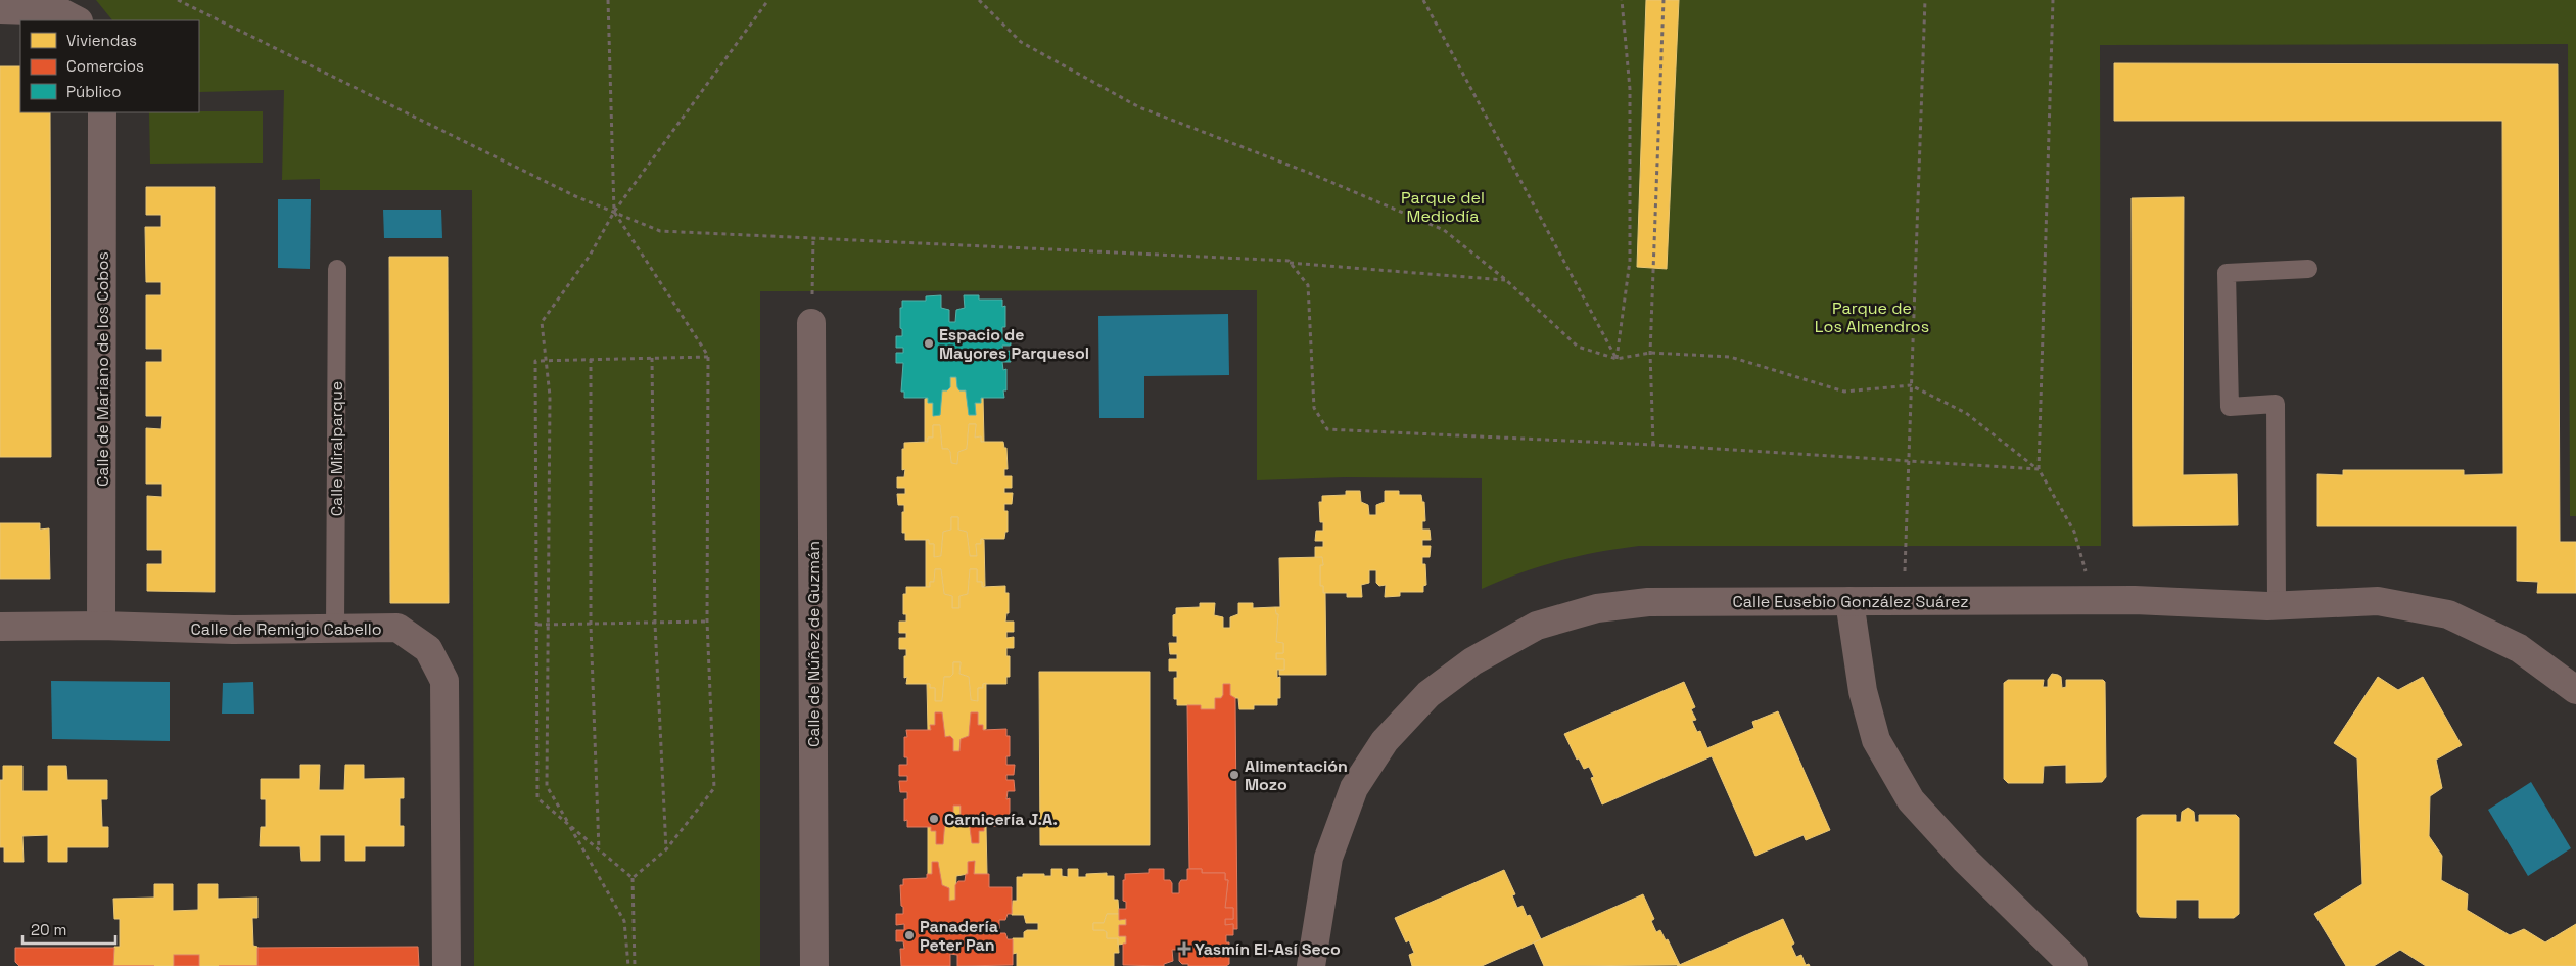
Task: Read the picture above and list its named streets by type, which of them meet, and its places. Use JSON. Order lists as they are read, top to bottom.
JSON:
{
  "streets": {
    "street": [
      "Calle de Mariano de los Cobos",
      "Calle Eusebio González Suárez",
      "Calle de Remigio Cabello",
      "Calle de Núñez de Guzmán"
    ],
    "lane": ["Calle Miralparque"]
  },
  "crossings": [
    ["Calle de Mariano de los Cobos", "Calle de Remigio Cabello"],
    ["Calle Miralparque", "Calle de Remigio Cabello"]
  ],
  "parks": ["Parque del Mediodía", "Parque de Los Almendros"],
  "places": {
    "other": [
      "Espacio de Mayores Parquesol",
      "Alimentación Mozo",
      "Carnicería J.A.",
      "Panadería Peter Pan"
    ],
    "health": ["Yasmín El-Así Seco"]
  },
  "legend": ["Viviendas", "Comercios", "Público"],
  "scale_bar": "20 m"
}
